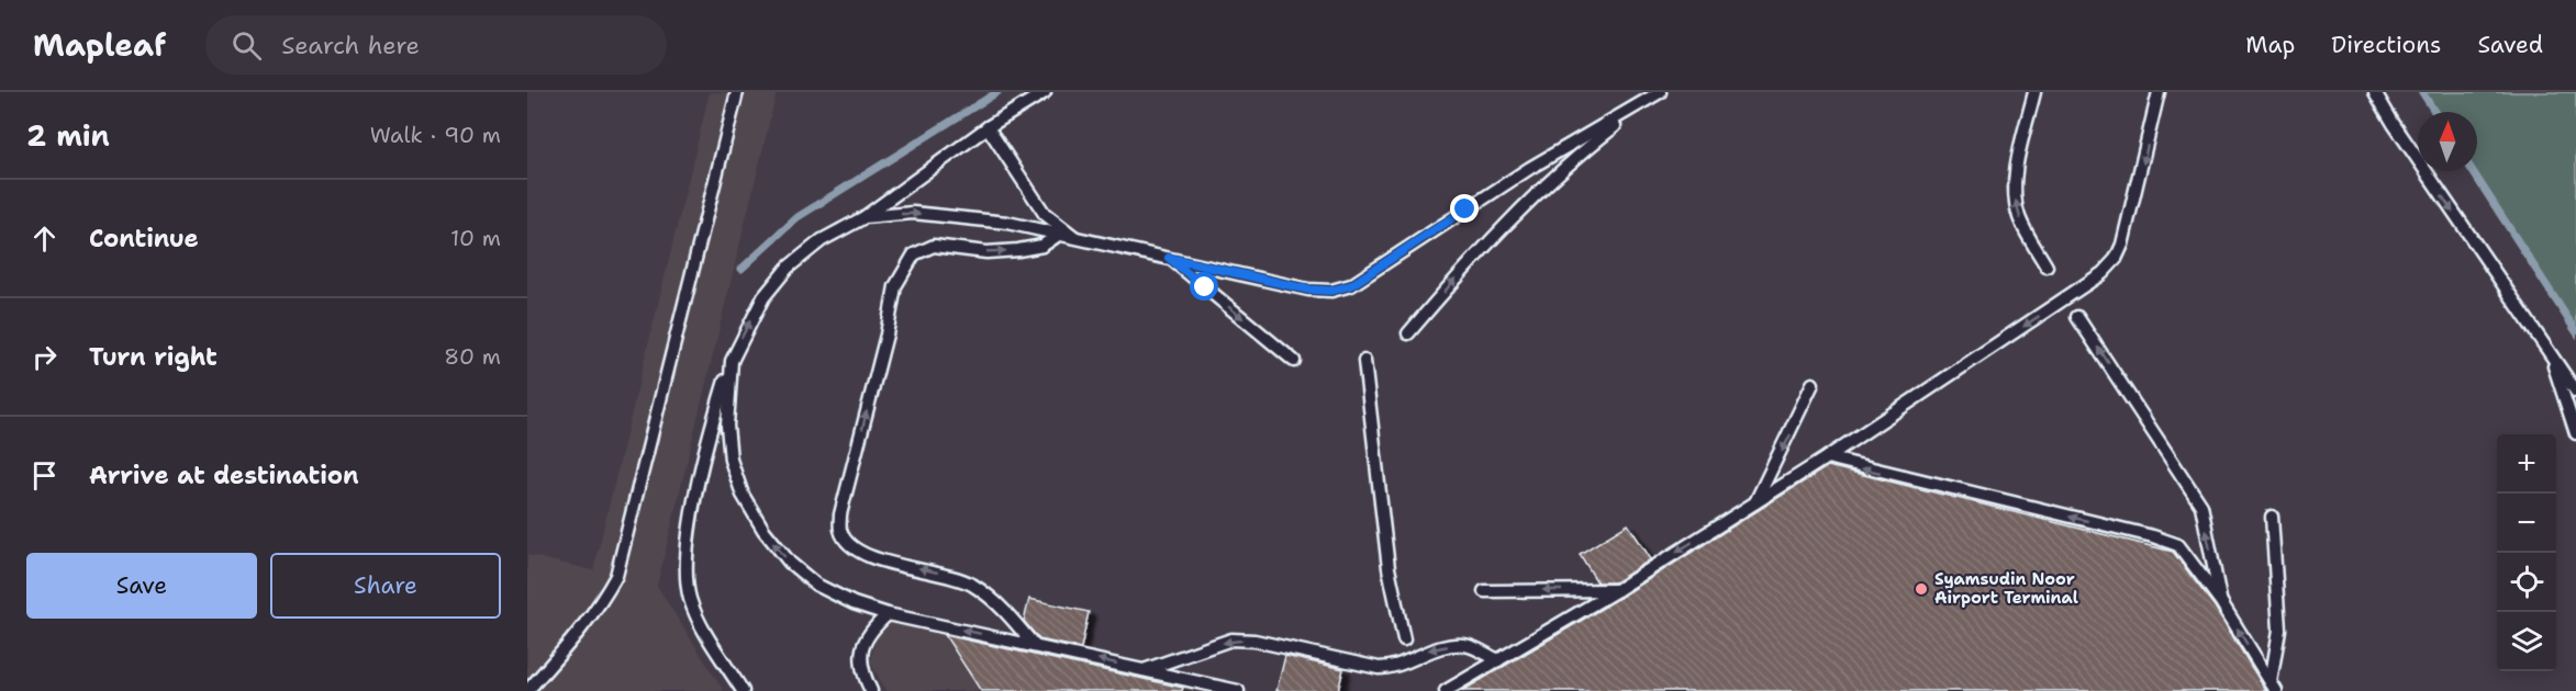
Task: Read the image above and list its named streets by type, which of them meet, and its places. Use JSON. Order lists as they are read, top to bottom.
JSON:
{
  "places": ["Syamsudin Noor Airport Terminal"],
  "north": "top",
  "page": {
    "header": "Mapleaf",
    "search": "Search here",
    "nav": ["Map", "Directions", "Saved"],
    "heading": ["2 min", "Walk · 90 m"],
    "list": [
      ["Continue", "10 m"],
      ["Turn right", "80 m"],
      "Arrive at destination"
    ],
    "map_buttons": ["+", "−"],
    "buttons": ["Save", "Share"]
  }
}
